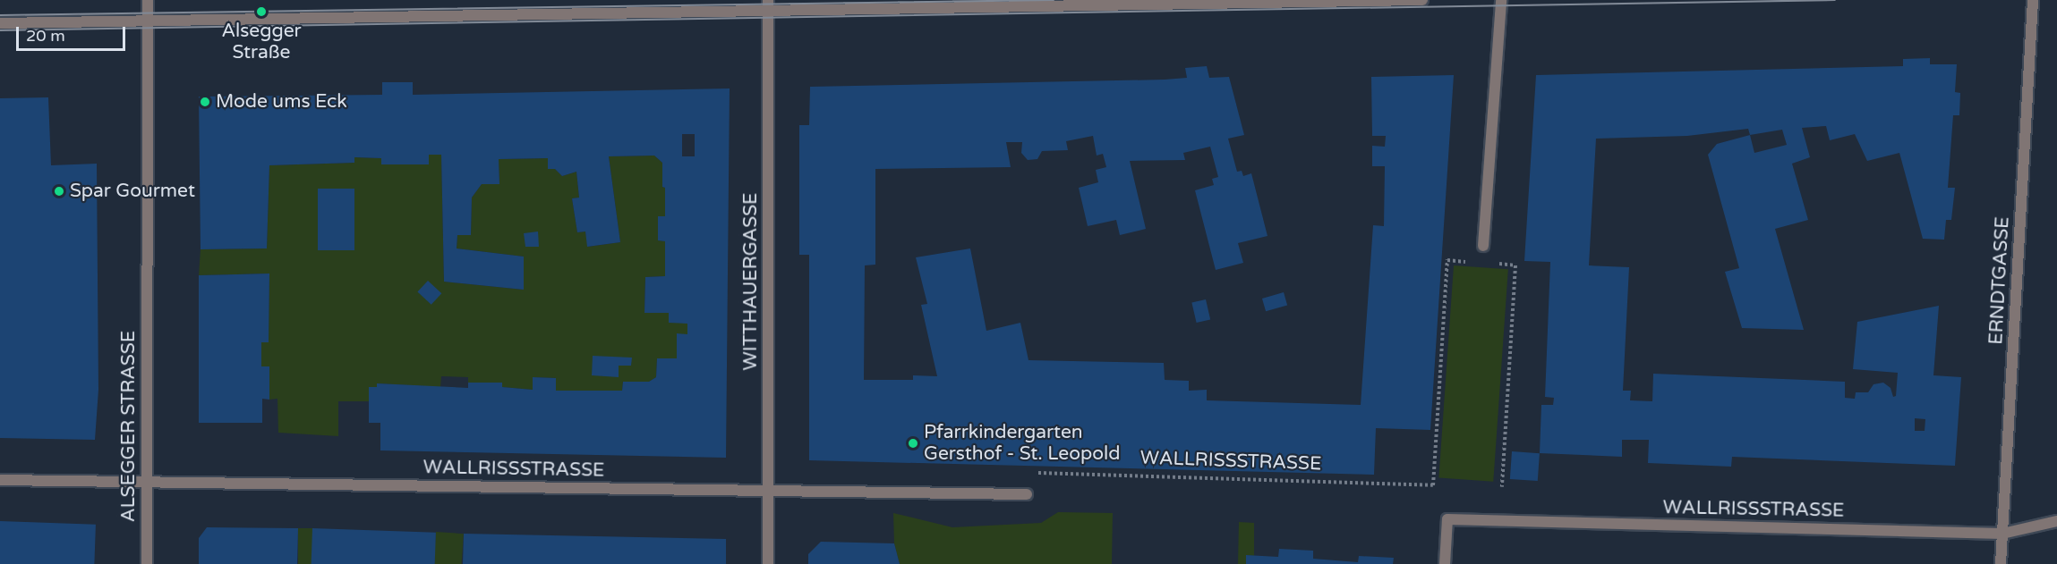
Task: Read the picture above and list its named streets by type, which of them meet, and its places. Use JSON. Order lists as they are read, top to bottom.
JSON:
{
  "streets": {
    "street": [
      "ERNDTGASSE",
      "WITTHAUERGASSE",
      "ALSEGGER STRASSE",
      "WALLRISSSTRASSE"
    ]
  },
  "crossings": [
    ["ERNDTGASSE", "WALLRISSSTRASSE"],
    ["WITTHAUERGASSE", "WALLRISSSTRASSE"],
    ["ALSEGGER STRASSE", "WALLRISSSTRASSE"]
  ],
  "places": [
    "Alsegger Straße",
    "Mode ums Eck",
    "Spar Gourmet",
    "Pfarrkindergarten Gersthof - St. Leopold"
  ],
  "scale_bar": "20 m"
}
